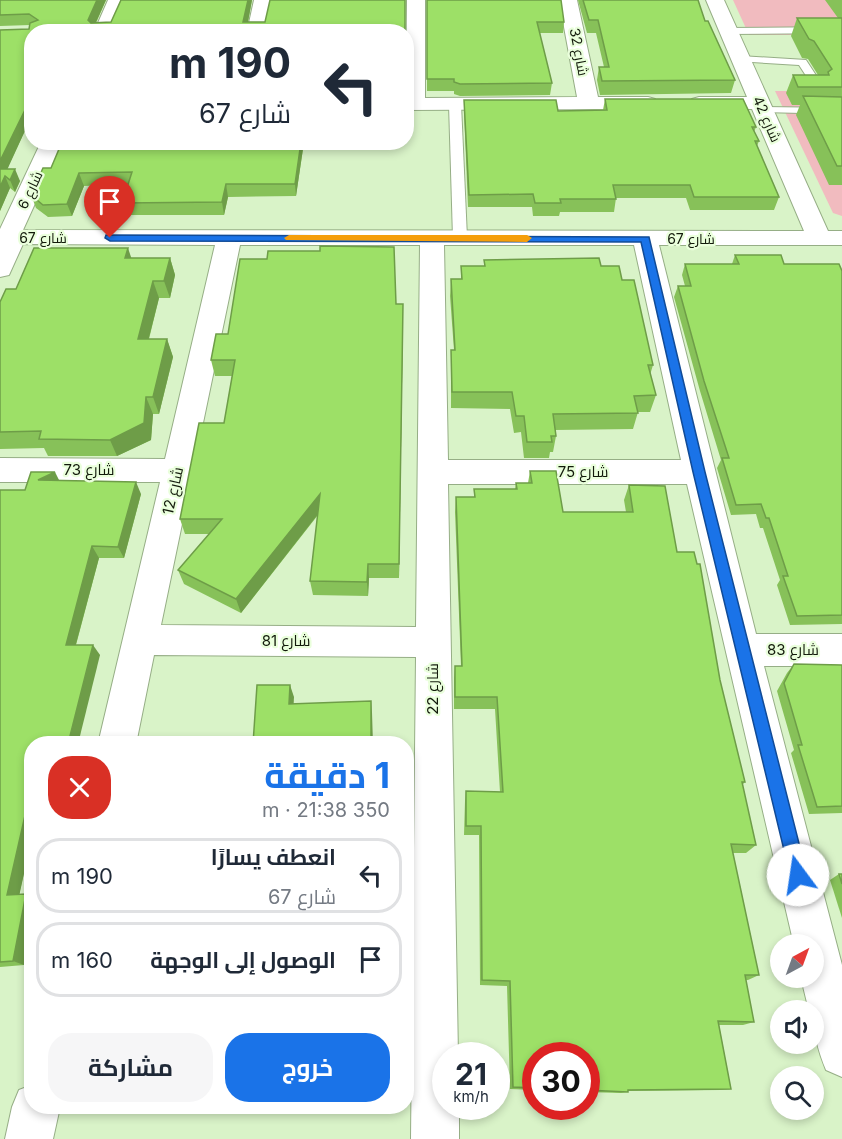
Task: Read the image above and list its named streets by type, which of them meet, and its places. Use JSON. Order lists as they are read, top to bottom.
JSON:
{
  "streets": {
    "street": [
      "شارع 32",
      "شارع 42",
      "شارع 6",
      "شارع 67",
      "شارع 73",
      "شارع 75",
      "شارع 12",
      "شارع 81",
      "شارع 83",
      "شارع 22"
    ]
  },
  "crossings": [
    ["شارع 42", "شارع 67"],
    ["شارع 6", "شارع 67"],
    ["شارع 67", "شارع 12"],
    ["شارع 67", "شارع 22"],
    ["شارع 73", "شارع 12"],
    ["شارع 75", "شارع 22"],
    ["شارع 12", "شارع 81"],
    ["شارع 81", "شارع 22"]
  ],
  "north": "top right",
  "page": {
    "turn": ["190 m", "شارع 67"],
    "heading": ["1 دقيقة", "350 m · 21:38"],
    "list": [
      {
        "name": "انعطف يسارًا",
        "note": "شارع 67",
        "value": "190 m"
      },
      {
        "name": "الوصول إلى الوجهة",
        "value": "160 m"
      }
    ],
    "buttons": ["خروج", "مشاركة"],
    "speed": "21 km/h",
    "limit": "30"
  }
}
